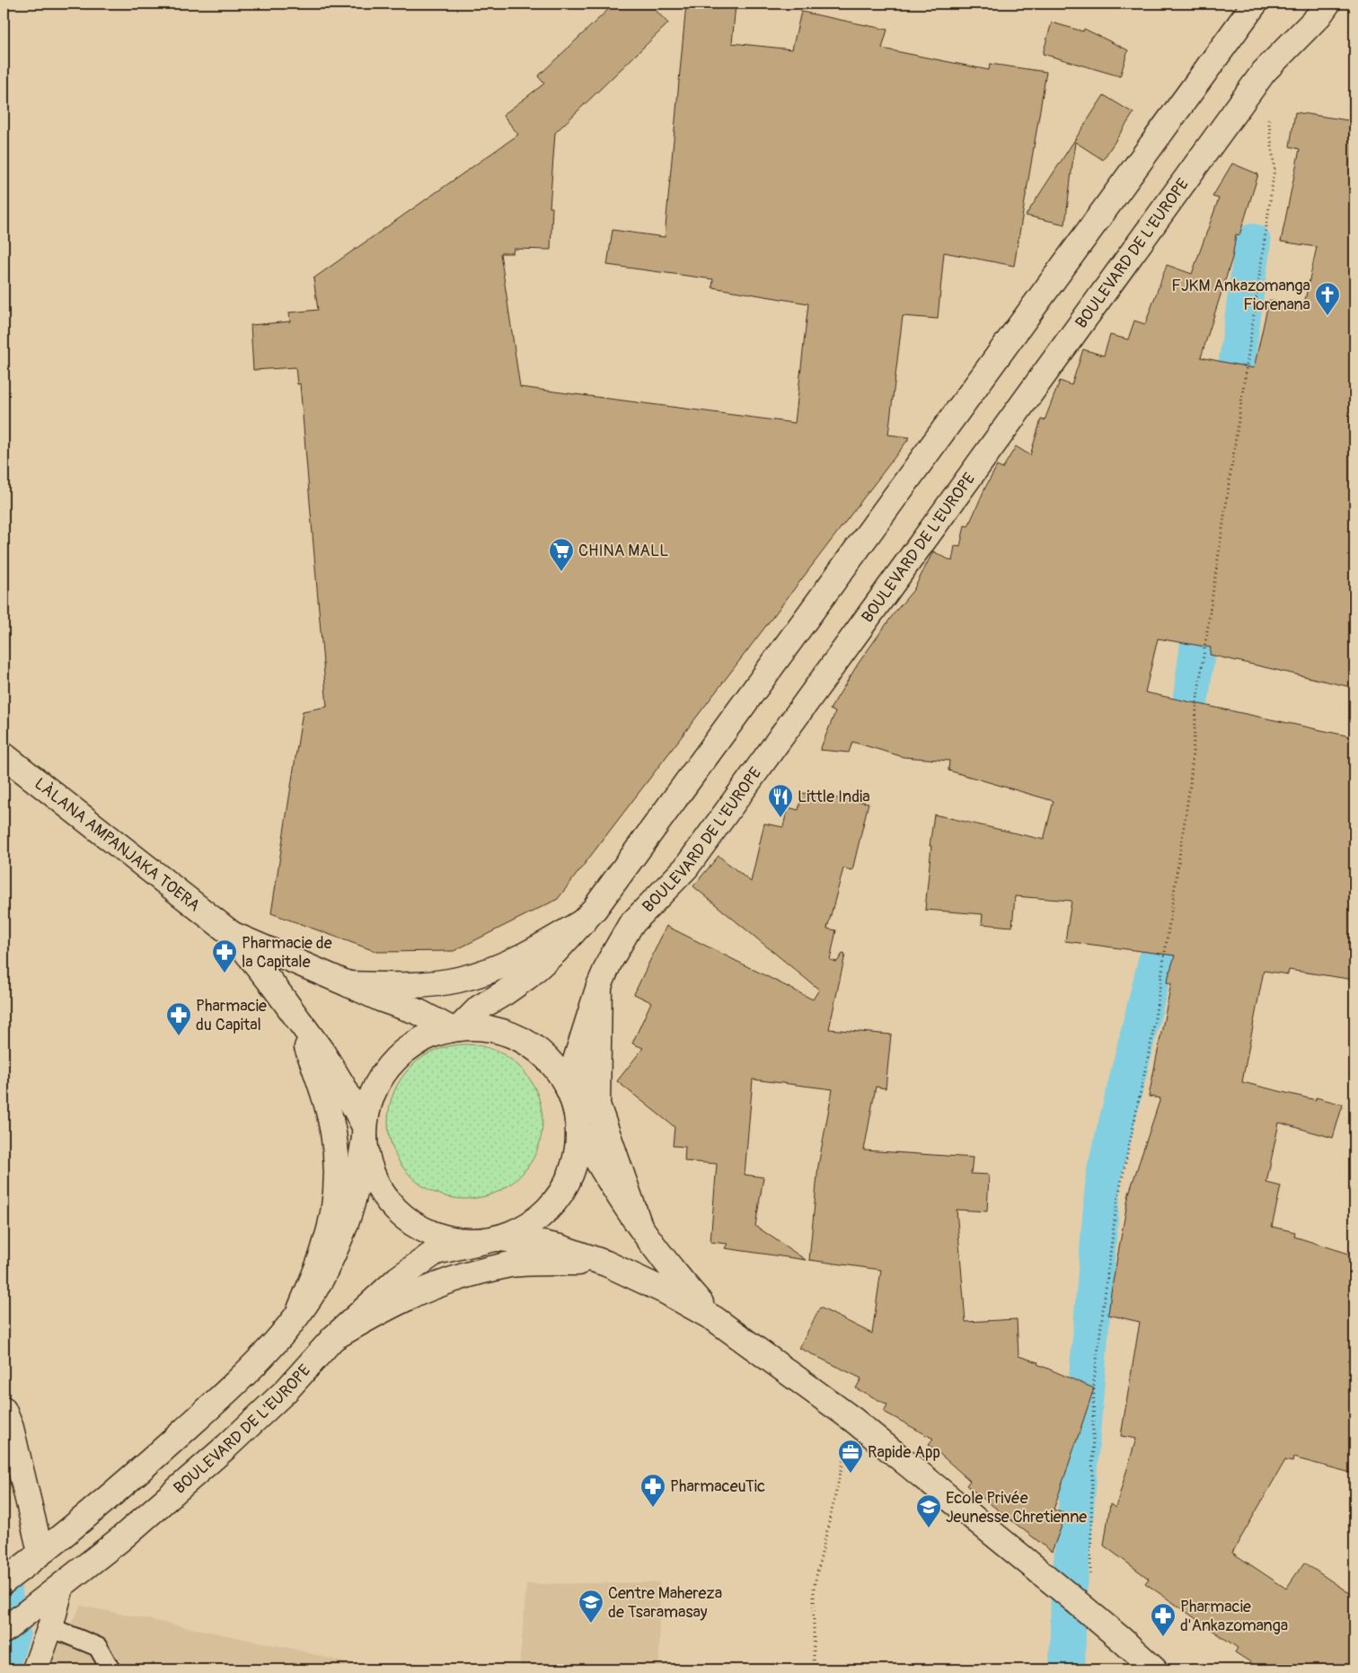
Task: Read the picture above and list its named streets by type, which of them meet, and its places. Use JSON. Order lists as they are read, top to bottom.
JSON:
{
  "streets": {
    "main road": ["BOULEVARD DE L'EUROPE", "LÀLANA AMPANJAKA TOERA"]
  },
  "places": {
    "church": ["FJKM Ankazomanga Fiorenana"],
    "supermarket": ["CHINA MALL"],
    "restaurant": ["Little India"],
    "pharmacy": [
      "Pharmacie de la Capitale",
      "Pharmacie du Capital",
      "PharmaceuTic",
      "Pharmacie d'Ankazomanga"
    ],
    "office": ["Rapide App"],
    "school or university": ["Ecole Privée Jeunesse Chretienne", "Centre Mahereza de Tsaramasay"]
  }
}
